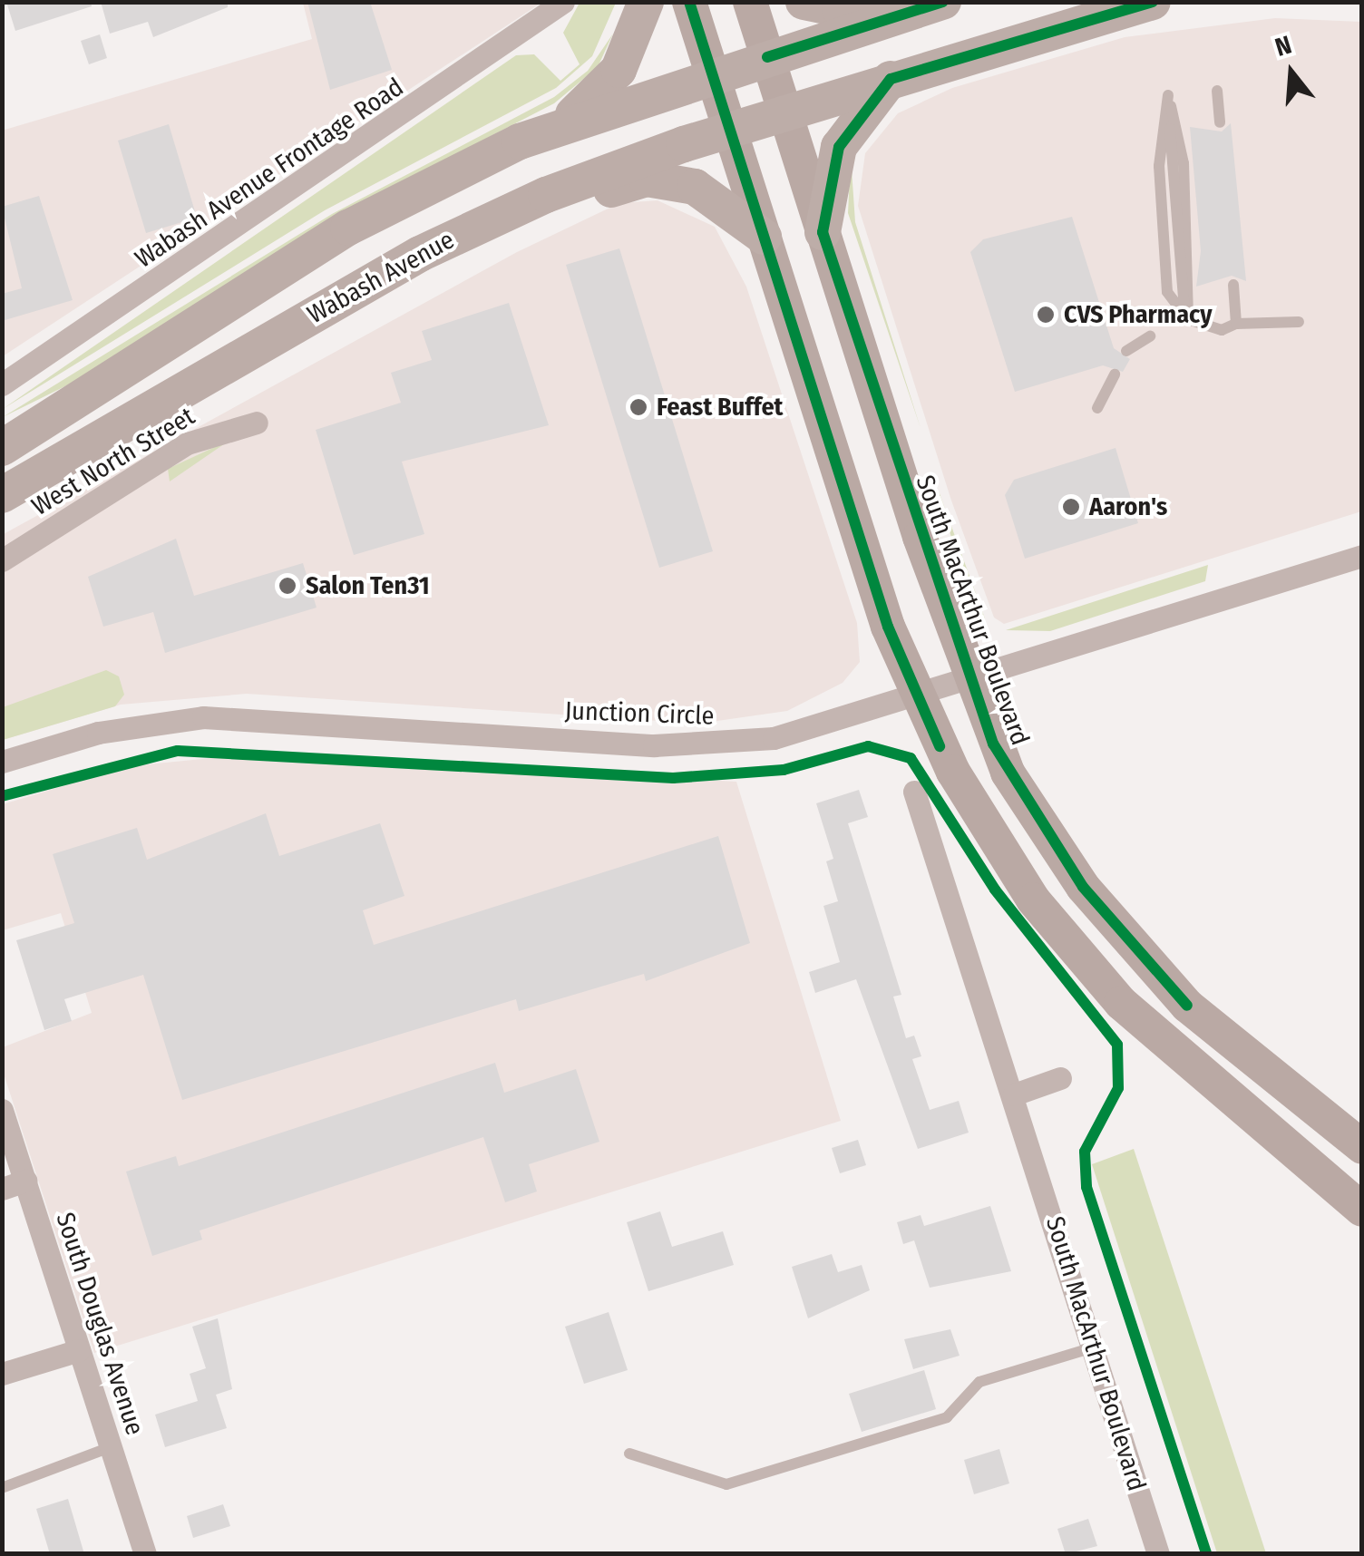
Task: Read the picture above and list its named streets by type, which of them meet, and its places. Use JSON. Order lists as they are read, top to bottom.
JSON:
{
  "streets": {
    "main road": ["Wabash Avenue", "South MacArthur Boulevard"],
    "street": [
      "Wabash Avenue Frontage Road",
      "West North Street",
      "Junction Circle",
      "South Douglas Avenue"
    ]
  },
  "crossings": [
    ["Wabash Avenue", "South MacArthur Boulevard"],
    ["South MacArthur Boulevard", "Junction Circle"]
  ],
  "places": [
    "CVS Pharmacy",
    "Feast Buffet",
    "Aaron's",
    "Salon Ten31"
  ],
  "north": "top"
}
